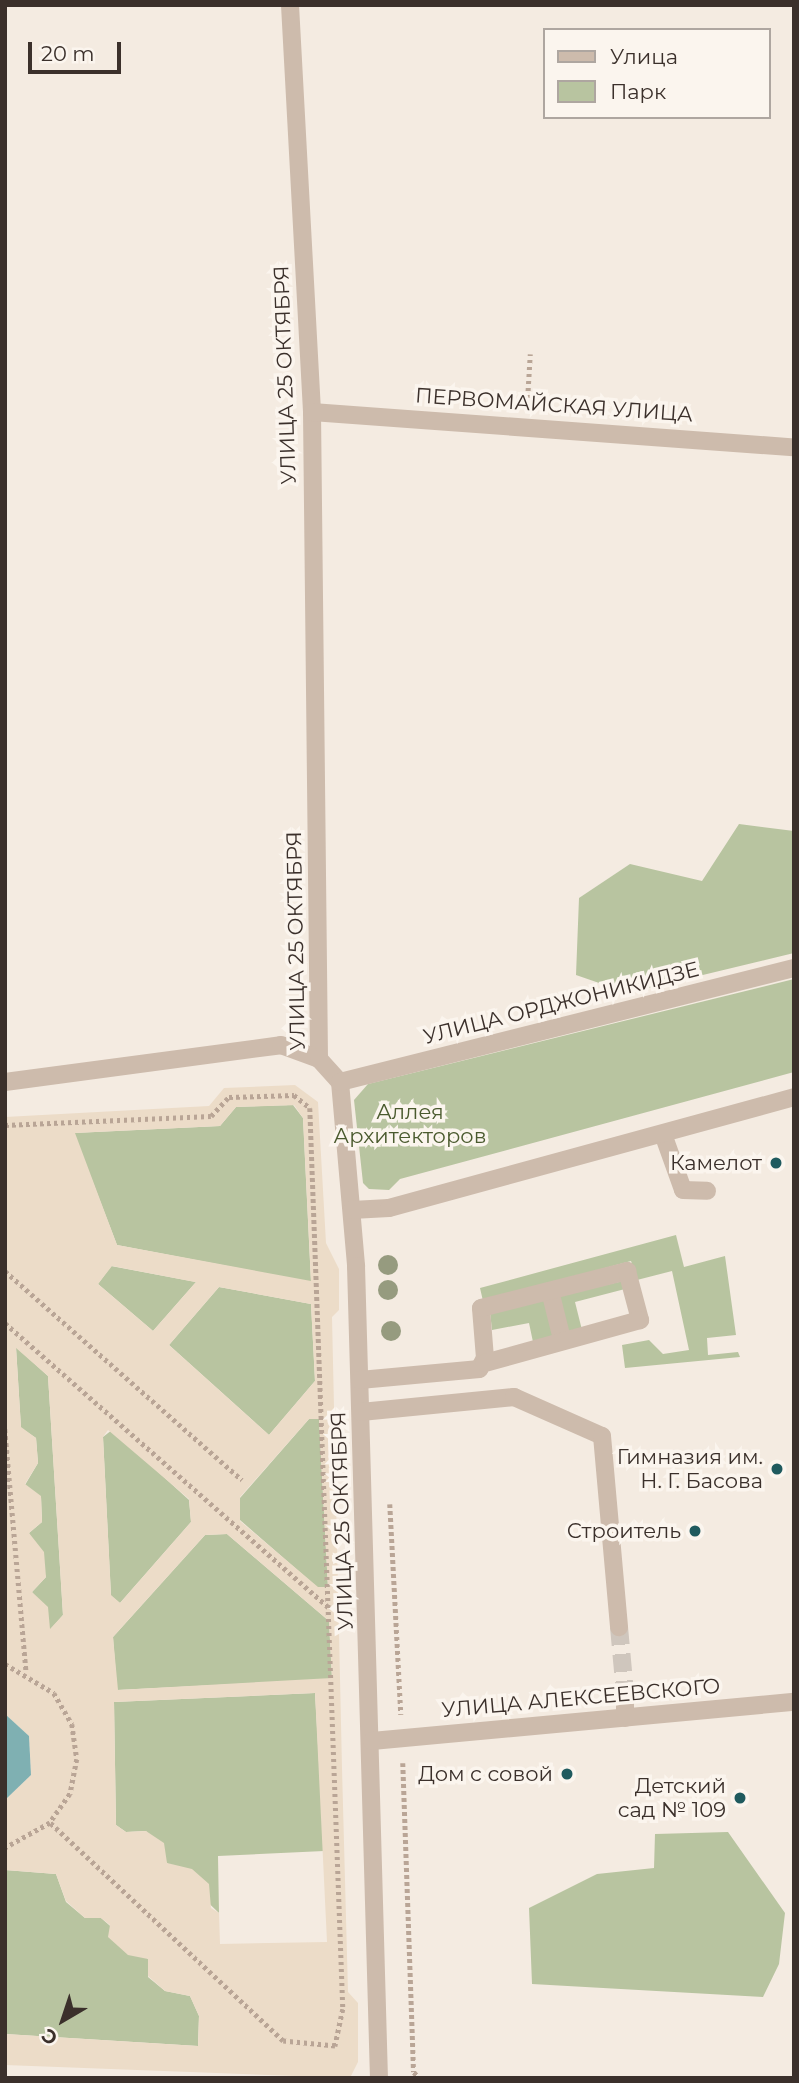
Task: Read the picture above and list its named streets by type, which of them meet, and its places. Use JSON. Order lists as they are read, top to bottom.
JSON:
{
  "streets": {
    "street": [
      "УЛИЦА 25 ОКТЯБРЯ",
      "ПЕРВОМАЙСКАЯ УЛИЦА",
      "УЛИЦА ОРДЖОНИКИДЗЕ",
      "УЛИЦА АЛЕКСЕЕВСКОГО"
    ]
  },
  "crossings": [
    ["УЛИЦА 25 ОКТЯБРЯ", "ПЕРВОМАЙСКАЯ УЛИЦА"],
    ["УЛИЦА 25 ОКТЯБРЯ", "УЛИЦА ОРДЖОНИКИДЗЕ"],
    ["УЛИЦА 25 ОКТЯБРЯ", "УЛИЦА АЛЕКСЕЕВСКОГО"]
  ],
  "parks": ["Аллея Архитекторов"],
  "places": [
    "Камелот",
    "Гимназия им. Н. Г. Басова",
    "Строитель",
    "Дом с совой",
    "Детский сад № 109"
  ],
  "legend": ["Улица", "Парк"],
  "scale_bar": "20 m",
  "north": "bottom left"
}
